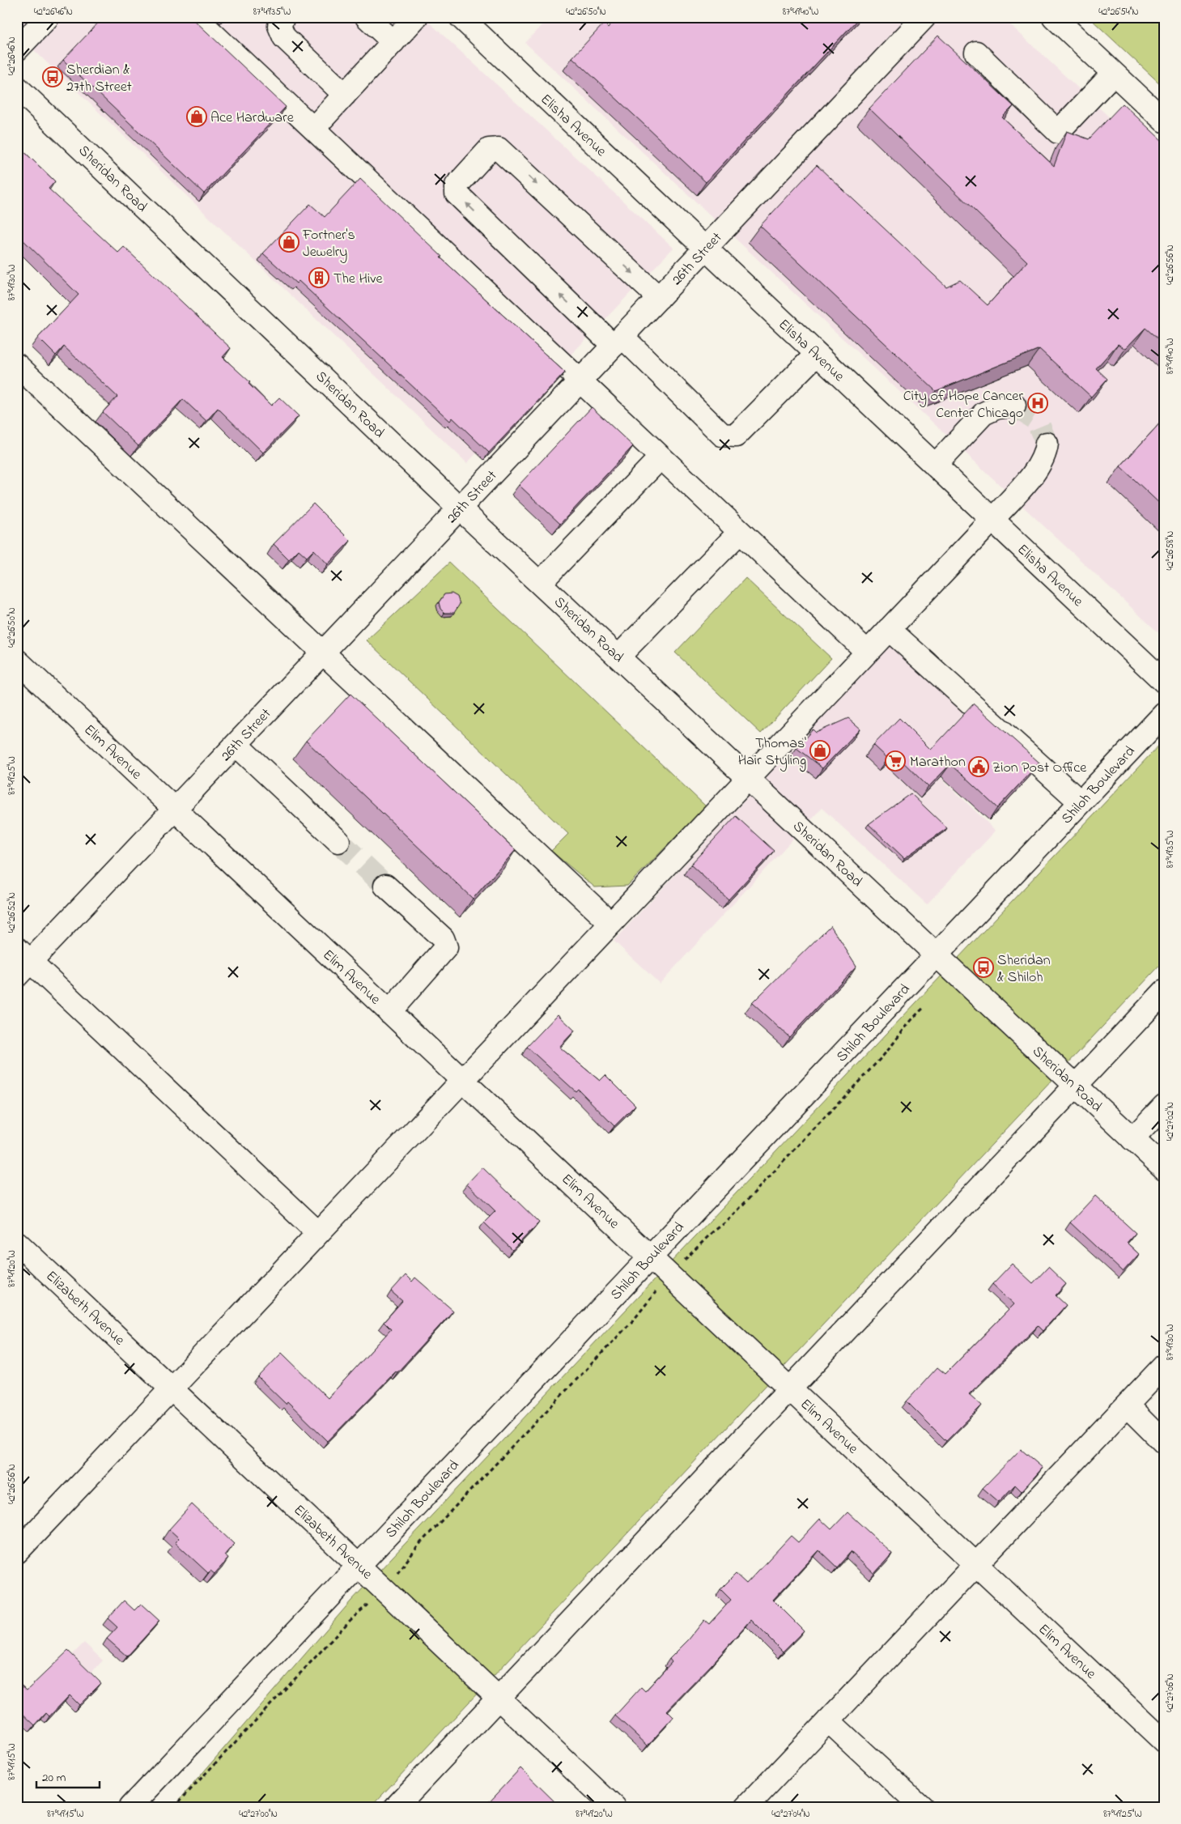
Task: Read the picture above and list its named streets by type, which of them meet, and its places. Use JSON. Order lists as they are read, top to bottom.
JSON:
{
  "streets": {
    "street": [
      "Elisha Avenue",
      "Sheridan Road",
      "26th Street",
      "Elim Avenue",
      "Shiloh Boulevard",
      "Elizabeth Avenue"
    ]
  },
  "crossings": [
    ["Elisha Avenue", "26th Street"],
    ["Sheridan Road", "26th Street"],
    ["Sheridan Road", "Shiloh Boulevard"],
    ["26th Street", "Elim Avenue"],
    ["Elim Avenue", "Shiloh Boulevard"],
    ["Shiloh Boulevard", "Elizabeth Avenue"]
  ],
  "places": {
    "bus stop": ["Sherdian & 27th Street", "Sheridan & Shiloh"],
    "shop": ["Ace Hardware", "Fortner's Jewelry", "Thomas' Hair Styling"],
    "building": ["The Hive"],
    "hospital": ["City of Hope Cancer Center Chicago"],
    "supermarket": ["Marathon"],
    "public building": ["Zion Post Office"]
  },
  "scale_bar": "20 m",
  "coordinates": [
    "42°26'46\"N",
    "87°49'35\"W",
    "42°26'50\"N",
    "87°49'40\"W",
    "42°26'54\"N",
    "42°26'56\"N",
    "87°49'30\"W",
    "42°26'58\"N",
    "87°49'25\"W",
    "42°26'52\"N",
    "42°27'02\"N",
    "87°49'20\"W",
    "42°27'06\"N",
    "87°49'15\"W",
    "42°27'00\"N",
    "42°27'04\"N"
  ]
}
